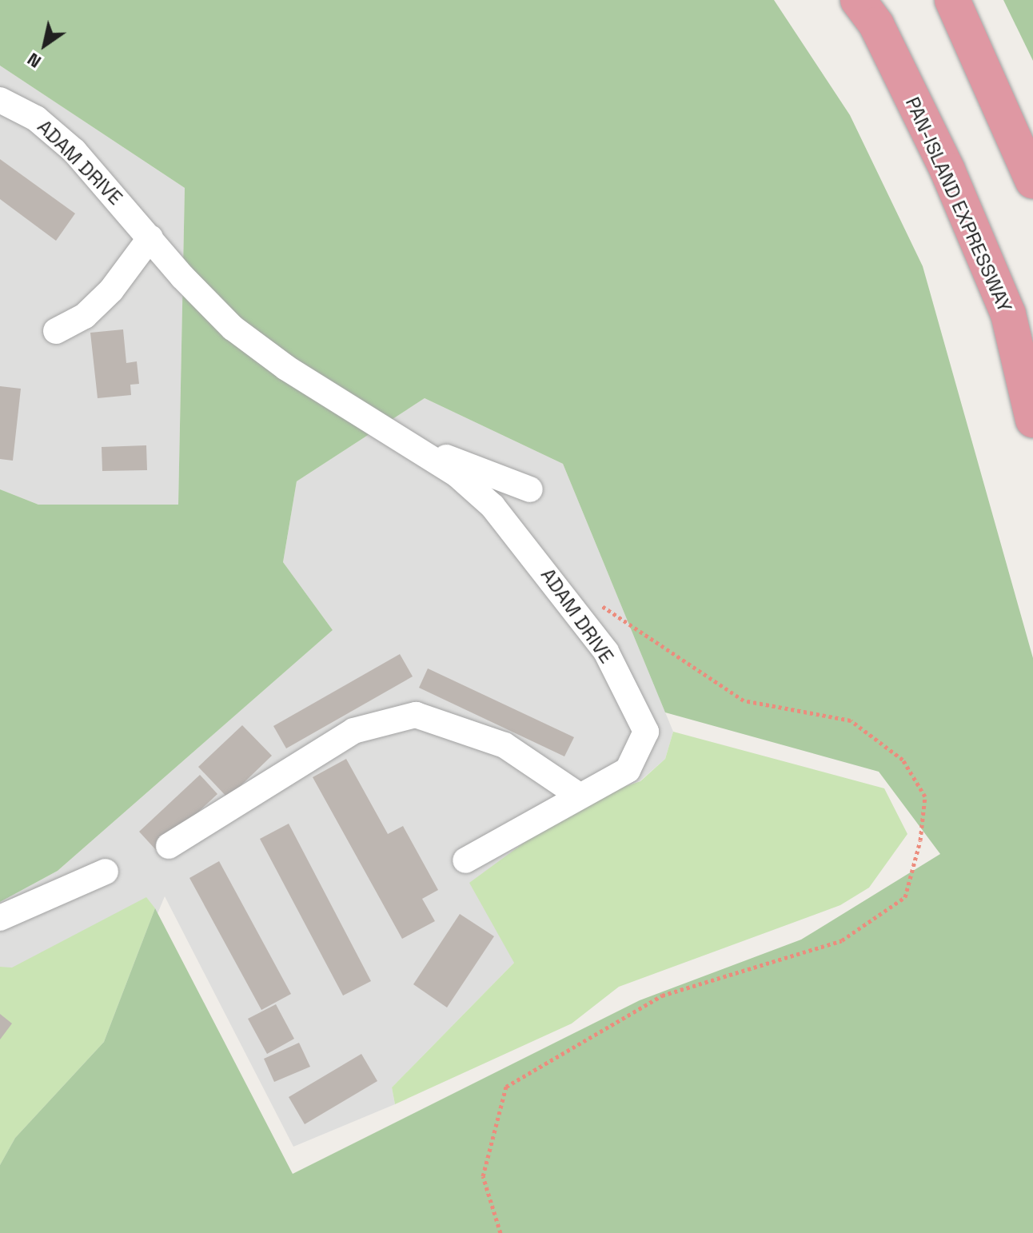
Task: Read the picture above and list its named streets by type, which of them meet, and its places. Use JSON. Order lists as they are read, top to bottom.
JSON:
{
  "streets": {
    "highway": ["PAN-ISLAND EXPRESSWAY"],
    "street": ["ADAM DRIVE"]
  },
  "north": "bottom left"
}
